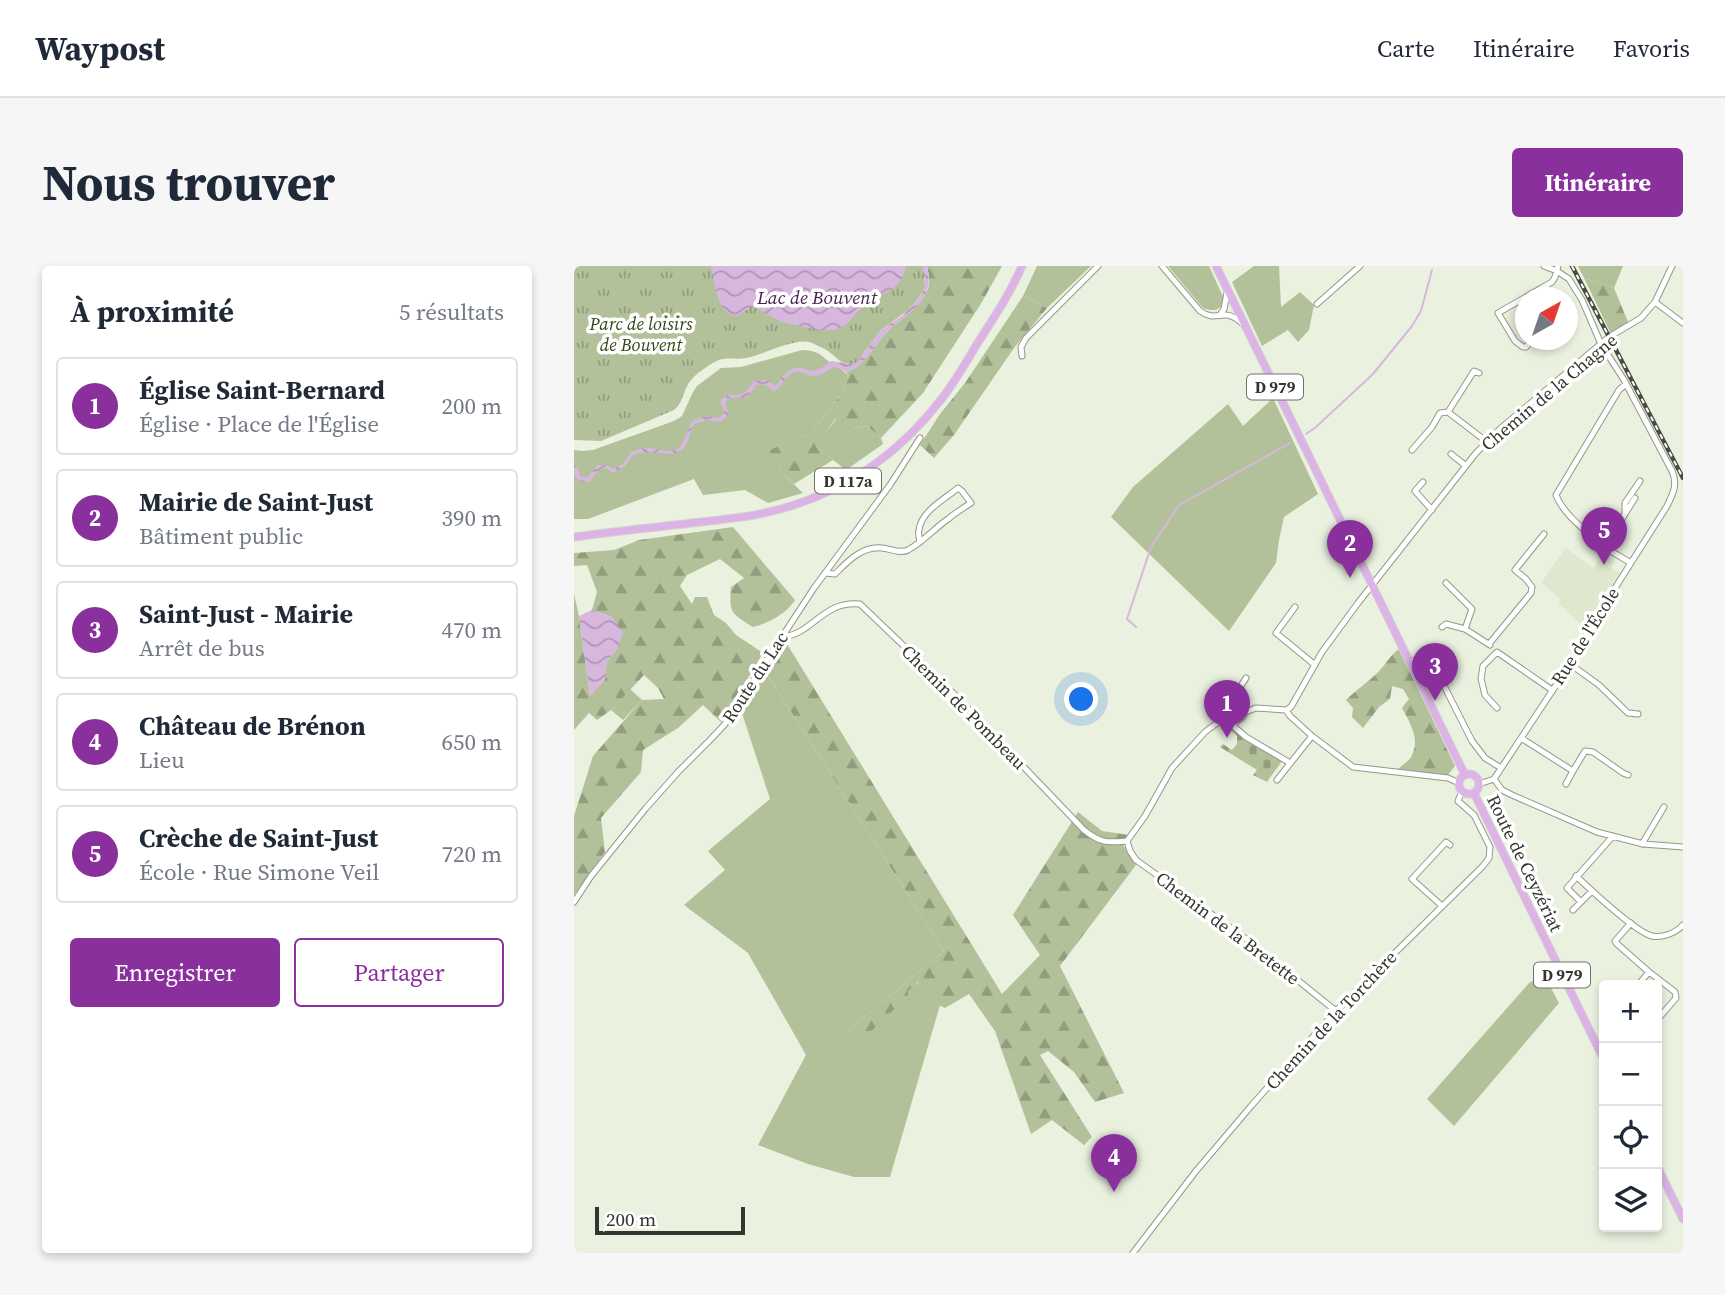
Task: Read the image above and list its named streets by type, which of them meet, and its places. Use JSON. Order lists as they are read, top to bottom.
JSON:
{
  "streets": {
    "main road": ["D 979", "D 117a", "Route de Ceyzériat"],
    "street": [
      "Chemin de la Chagne",
      "Rue de l'École",
      "Route du Lac",
      "Chemin de Pombeau",
      "Chemin de la Bretette",
      "Chemin de la Torchère"
    ]
  },
  "crossings": [
    ["D 979", "Chemin de la Chagne"],
    ["D 979", "Route de Ceyzériat"],
    ["D 979", "Chemin de la Torchère"],
    ["Chemin de la Chagne", "Rue de l'École"],
    ["Route du Lac", "Chemin de Pombeau"],
    ["Chemin de Pombeau", "Chemin de la Bretette"],
    ["Route de Ceyzériat", "Chemin de la Torchère"],
    ["Chemin de la Bretette", "Chemin de la Torchère"]
  ],
  "water": ["Lac de Bouvent"],
  "parks": ["Parc de loisirs de Bouvent"],
  "scale_bar": "200 m",
  "north": "top right",
  "page": {
    "header": "Waypost",
    "nav": ["Carte", "Itinéraire", "Favoris"],
    "buttons": [
      "Itinéraire",
      ["Enregistrer", "Partager"]
    ],
    "title": "Nous trouver",
    "heading": ["À proximité", "5 résultats"],
    "list": [
      {
        "mark": "1",
        "name": "Église Saint-Bernard",
        "note": "Église · Place de l'Église",
        "value": "200 m"
      },
      {
        "mark": "2",
        "name": "Mairie de Saint-Just",
        "note": "Bâtiment public",
        "value": "390 m"
      },
      {
        "mark": "3",
        "name": "Saint-Just - Mairie",
        "note": "Arrêt de bus",
        "value": "470 m"
      },
      {
        "mark": "4",
        "name": "Château de Brénon",
        "note": "Lieu",
        "value": "650 m"
      },
      {
        "mark": "5",
        "name": "Crèche de Saint-Just",
        "note": "École · Rue Simone Veil",
        "value": "720 m"
      }
    ],
    "pins": [
      "5",
      "2",
      "3",
      "1",
      "4"
    ],
    "map_buttons": ["+", "−"],
    "scale": "200 m"
  }
}
